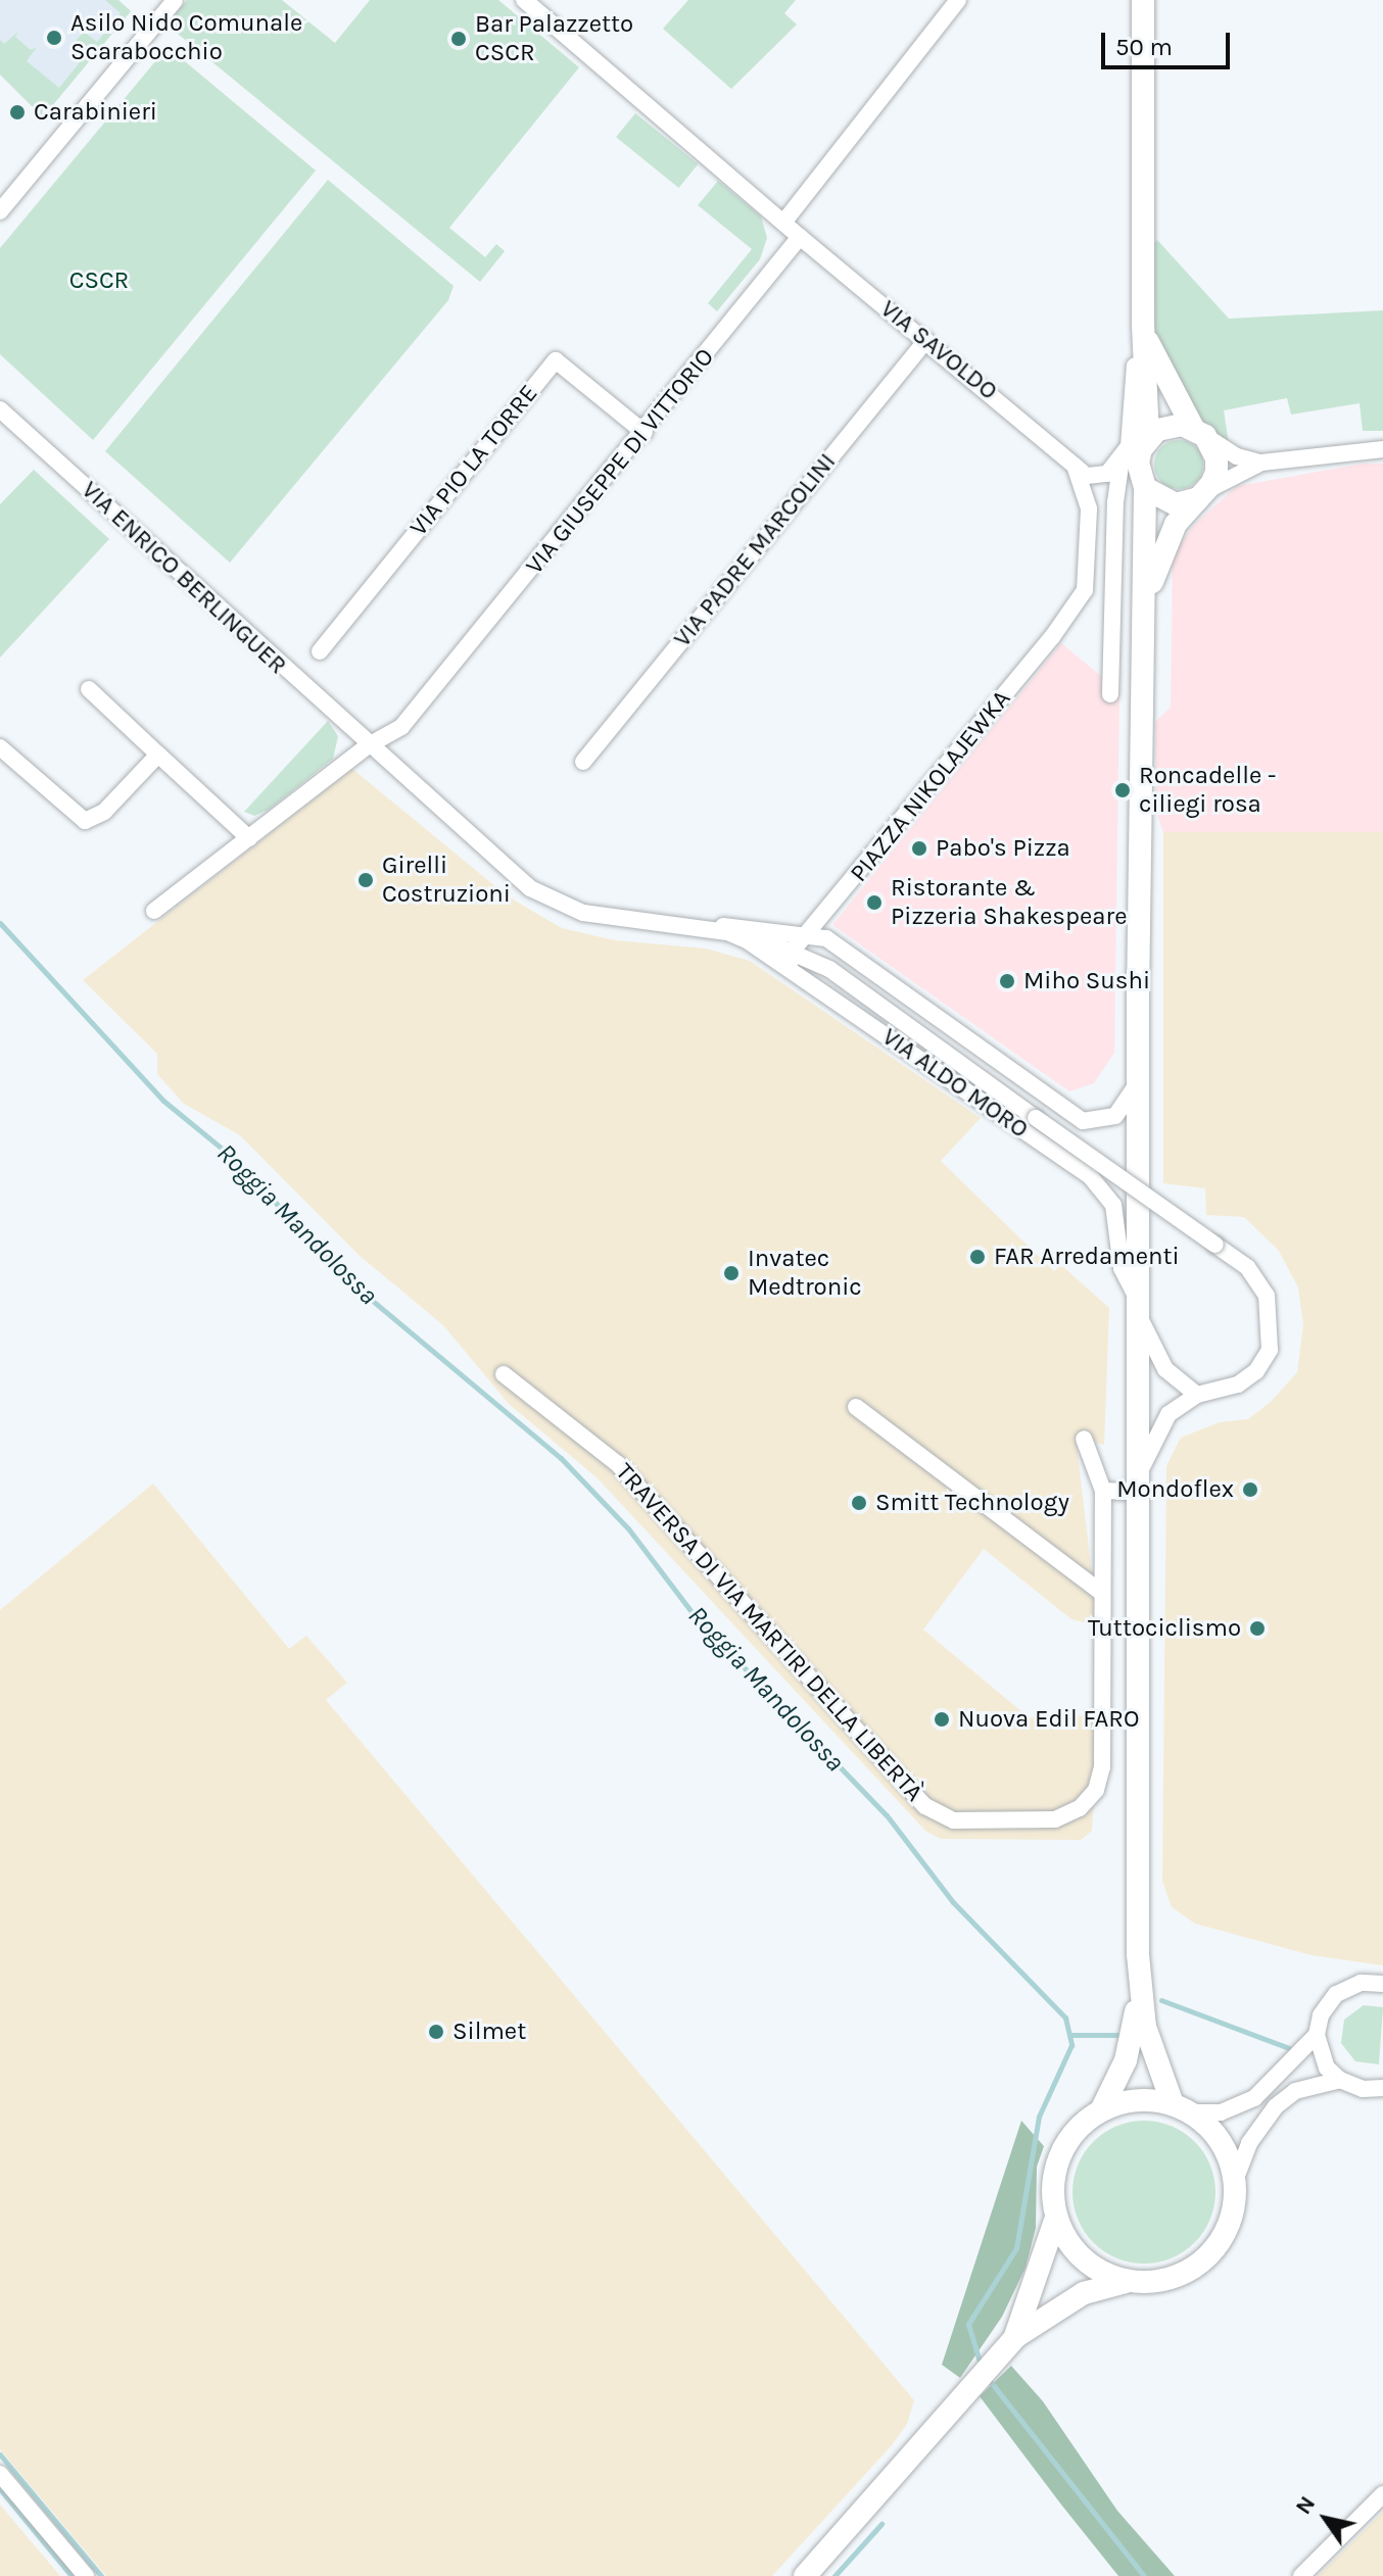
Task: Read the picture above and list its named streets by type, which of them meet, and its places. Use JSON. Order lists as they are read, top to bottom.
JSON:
{
  "streets": {
    "street": [
      "VIA SAVOLDO",
      "VIA PIO LA TORRE",
      "VIA GIUSEPPE DI VITTORIO",
      "VIA PADRE MARCOLINI",
      "VIA ENRICO BERLINGUER",
      "PIAZZA NIKOLAJEWKA",
      "VIA ALDO MORO",
      "TRAVERSA DI VIA MARTIRI DELLA LIBERTÀ"
    ]
  },
  "crossings": [
    ["VIA SAVOLDO", "VIA GIUSEPPE DI VITTORIO"],
    ["VIA SAVOLDO", "VIA PADRE MARCOLINI"],
    ["VIA SAVOLDO", "PIAZZA NIKOLAJEWKA"],
    ["VIA PIO LA TORRE", "VIA GIUSEPPE DI VITTORIO"],
    ["VIA GIUSEPPE DI VITTORIO", "VIA ENRICO BERLINGUER"],
    ["VIA GIUSEPPE DI VITTORIO", "VIA ALDO MORO"],
    ["VIA ENRICO BERLINGUER", "VIA ALDO MORO"],
    ["PIAZZA NIKOLAJEWKA", "VIA ALDO MORO"]
  ],
  "water": ["Roggia Mandolossa"],
  "parks": ["CSCR"],
  "places": [
    "Asilo Nido Comunale Scarabocchio",
    "Bar Palazzetto CSCR",
    "Carabinieri",
    "Roncadelle - ciliegi rosa",
    "Pabo's Pizza",
    "Girelli Costruzioni",
    "Ristorante & Pizzeria Shakespeare",
    "Miho Sushi",
    "FAR Arredamenti",
    "Invatec Medtronic",
    "Mondoflex",
    "Smitt Technology",
    "Tuttociclismo",
    "Nuova Edil FARO",
    "Silmet"
  ],
  "scale_bar": "50 m",
  "north": "top left"
}
